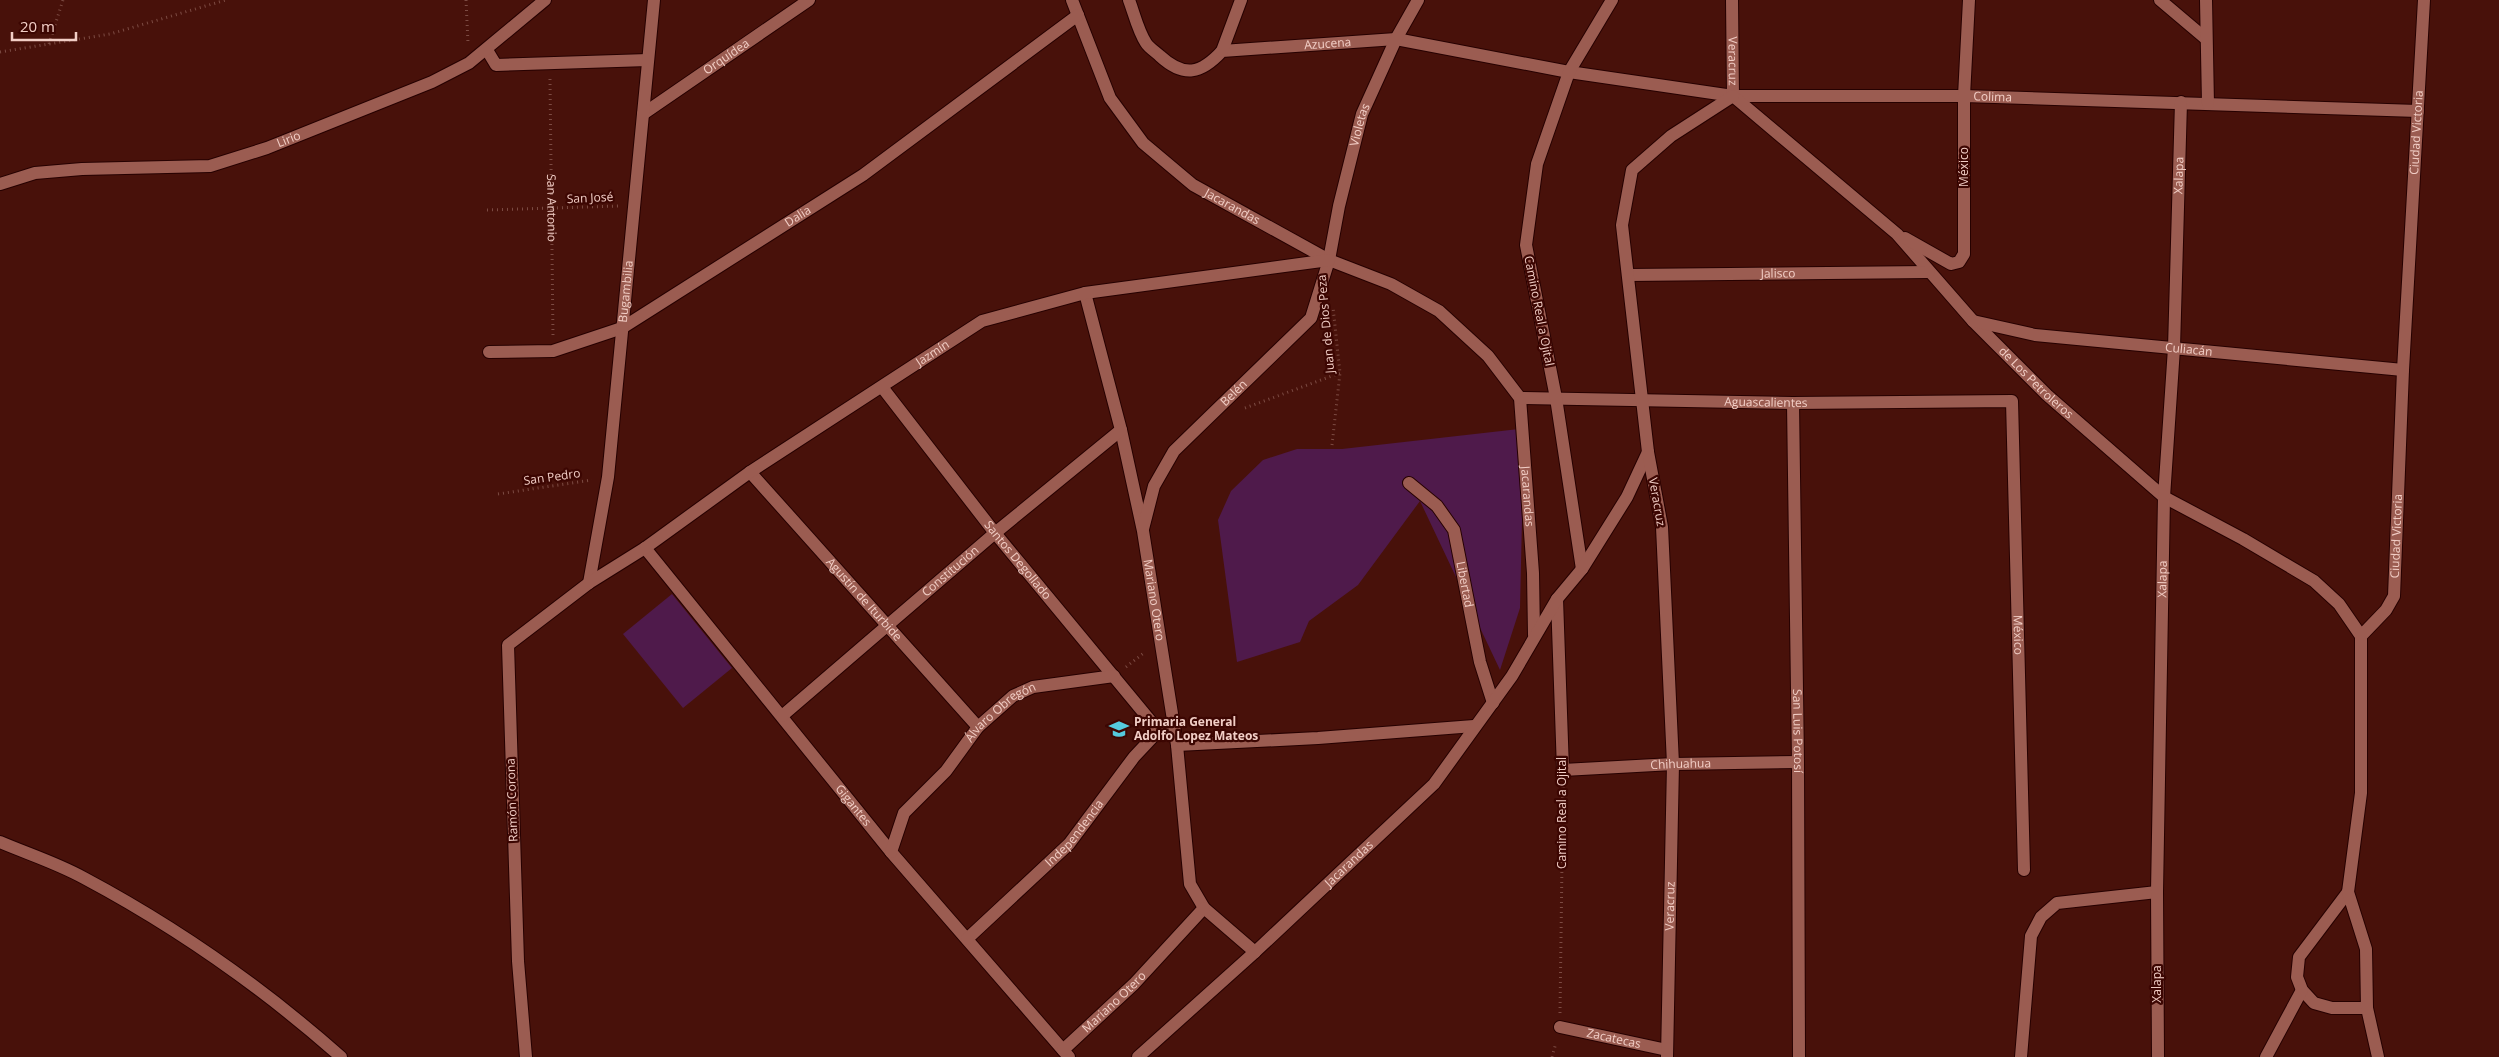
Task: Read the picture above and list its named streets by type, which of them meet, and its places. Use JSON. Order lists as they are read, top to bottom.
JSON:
{
  "streets": {
    "street": [
      "Azucena",
      "Orquídea",
      "Veracruz",
      "Colima",
      "Violetas",
      "Ciudad Victoria",
      "Lirio",
      "México",
      "Xalapa",
      "Jacarandas",
      "Dalia",
      "Jalisco",
      "Bugambilia",
      "Camino Real a Ojital",
      "Culiacán",
      "Jazmín",
      "de Los Petroleros",
      "Belén",
      "Aguascalientes",
      "Santos Degollado",
      "Constitución",
      "Libertad",
      "Agustín de Iturbide",
      "Mariano Otero",
      "Álvaro Obregón",
      "San Luis Potosí",
      "Chihuahua",
      "Ramón Corona",
      "Gigantes",
      "Independencia",
      "Zacatecas"
    ],
    "path": [
      "San José",
      "San Antonio",
      "Juan de Dios Peza",
      "San Pedro"
    ]
  },
  "crossings": [
    ["Azucena", "Colima"],
    ["Azucena", "Violetas"],
    ["Azucena", "Camino Real a Ojital"],
    ["Orquídea", "Bugambilia"],
    ["Veracruz", "Colima"],
    ["Veracruz", "Jalisco"],
    ["Veracruz", "de Los Petroleros"],
    ["Veracruz", "Aguascalientes"],
    ["Veracruz", "Chihuahua"],
    ["Veracruz", "Zacatecas"],
    ["Colima", "Ciudad Victoria"],
    ["Colima", "México"],
    ["Colima", "Xalapa"],
    ["Colima", "Camino Real a Ojital"],
    ["Colima", "de Los Petroleros"],
    ["Violetas", "Jacarandas"],
    ["Violetas", "Jazmín"],
    ["Violetas", "Belén"],
    ["Ciudad Victoria", "Culiacán"],
    ["Ciudad Victoria", "de Los Petroleros"],
    ["México", "de Los Petroleros"],
    ["México", "Aguascalientes"],
    ["Xalapa", "Culiacán"],
    ["Xalapa", "de Los Petroleros"],
    ["San José", "San Antonio"],
    ["San José", "Bugambilia"],
    ["San Antonio", "Dalia"],
    ["Jacarandas", "Dalia"],
    ["Jacarandas", "Jazmín"],
    ["Jacarandas", "Belén"],
    ["Jacarandas", "Aguascalientes"],
    ["Jacarandas", "Libertad"],
    ["Jacarandas", "Mariano Otero"],
    ["Dalia", "Bugambilia"],
    ["Jalisco", "de Los Petroleros"],
    ["Bugambilia", "Jazmín"],
    ["Bugambilia", "San Pedro"],
    ["Bugambilia", "Ramón Corona"],
    ["Camino Real a Ojital", "Aguascalientes"],
    ["Camino Real a Ojital", "Chihuahua"],
    ["Camino Real a Ojital", "Zacatecas"],
    ["Culiacán", "de Los Petroleros"],
    ["Jazmín", "Belén"],
    ["Jazmín", "Santos Degollado"],
    ["Jazmín", "Agustín de Iturbide"],
    ["Jazmín", "Mariano Otero"],
    ["Jazmín", "Ramón Corona"],
    ["Jazmín", "Gigantes"],
    ["Belén", "Mariano Otero"],
    ["Aguascalientes", "San Luis Potosí"],
    ["Santos Degollado", "Constitución"],
    ["Santos Degollado", "Álvaro Obregón"],
    ["Santos Degollado", "Independencia"],
    ["Constitución", "Agustín de Iturbide"],
    ["Constitución", "Mariano Otero"],
    ["Constitución", "Gigantes"],
    ["Agustín de Iturbide", "Álvaro Obregón"],
    ["Mariano Otero", "Gigantes"],
    ["Mariano Otero", "Independencia"],
    ["Álvaro Obregón", "Gigantes"],
    ["San Luis Potosí", "Chihuahua"],
    ["Gigantes", "Independencia"]
  ],
  "places": {
    "school or university": ["Primaria General Adolfo Lopez Mateos"]
  },
  "scale_bar": "20 m"
}
